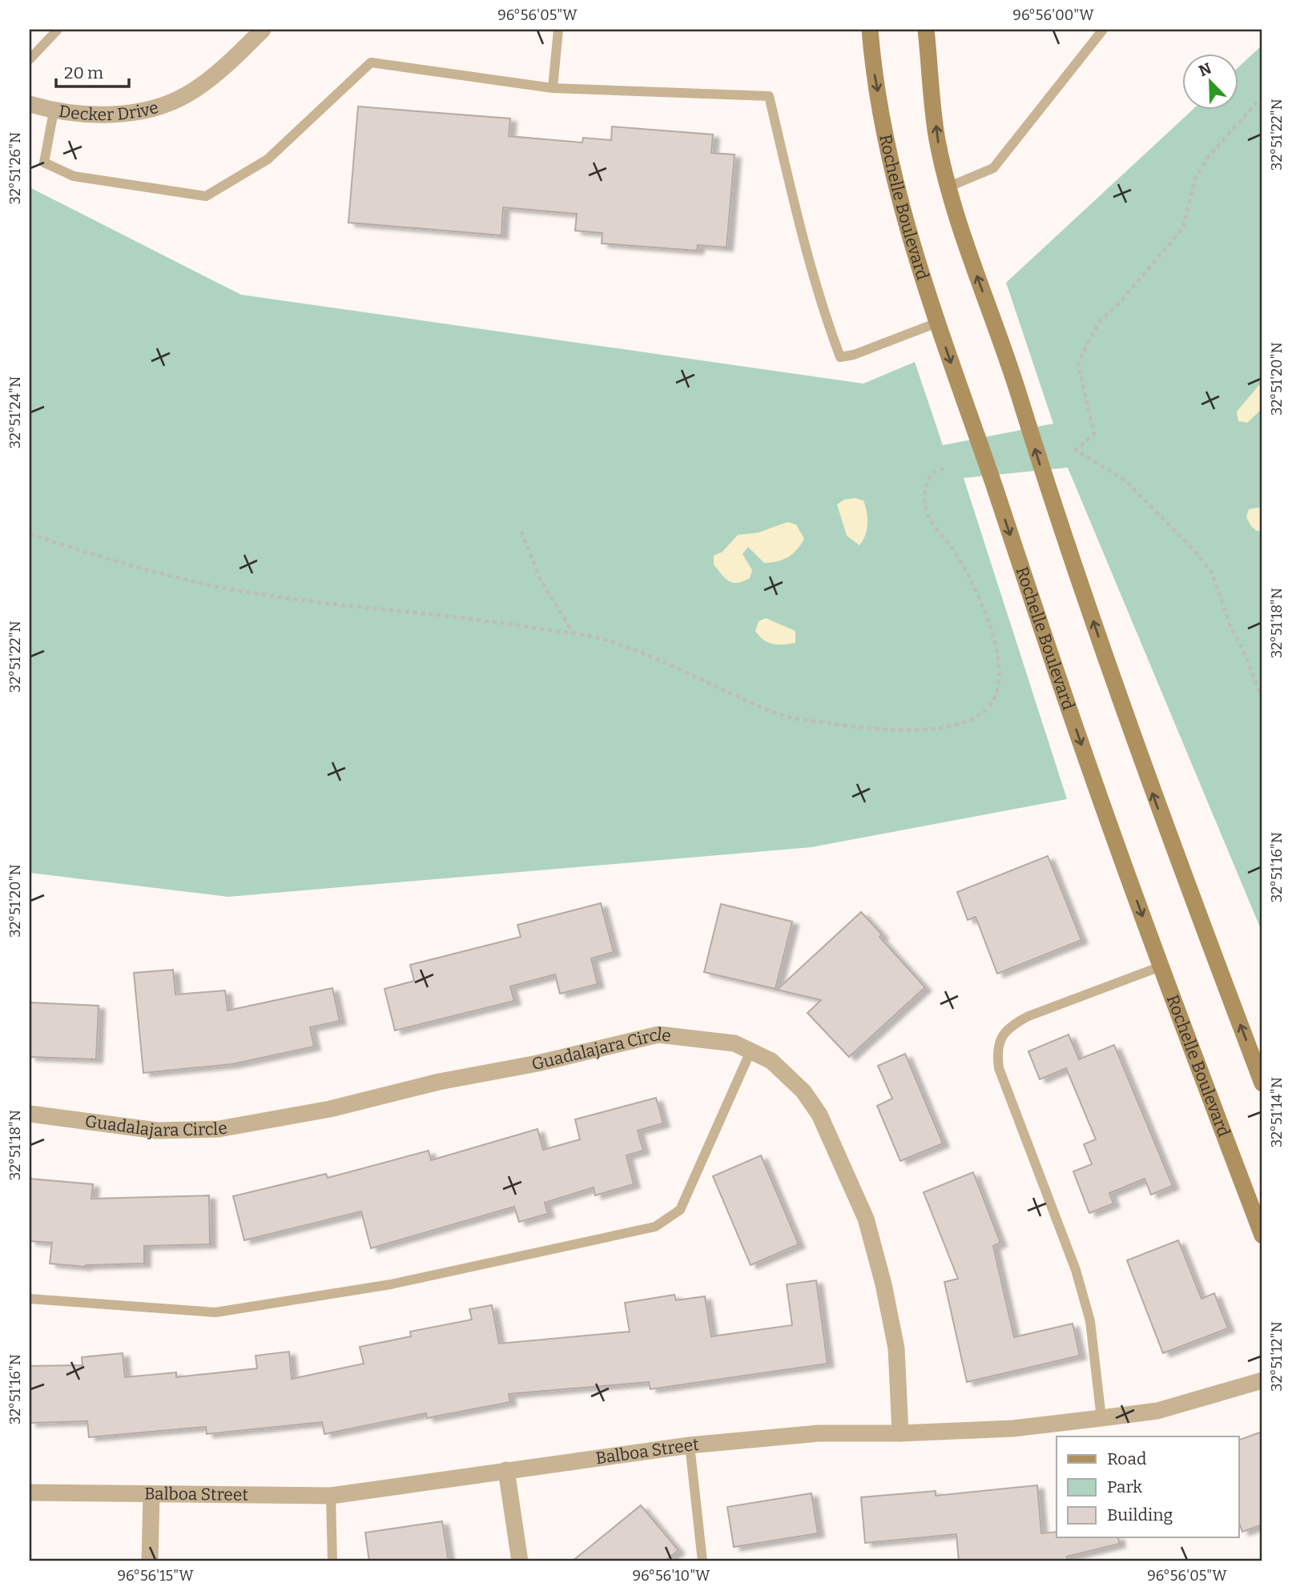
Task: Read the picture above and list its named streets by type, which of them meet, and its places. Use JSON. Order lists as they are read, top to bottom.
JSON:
{
  "streets": {
    "main road": ["Rochelle Boulevard"],
    "street": ["Decker Drive", "Guadalajara Circle", "Balboa Street"]
  },
  "crossings": [
    ["Guadalajara Circle", "Balboa Street"]
  ],
  "legend": ["Road", "Park", "Building"],
  "scale_bar": "20 m",
  "north": "top left",
  "coordinates": [
    "96°56'05\"W",
    "96°56'00\"W",
    "32°51'22\"N",
    "32°51'26\"N",
    "32°51'20\"N",
    "32°51'24\"N",
    "32°51'18\"N",
    "32°51'16\"N",
    "32°51'14\"N",
    "32°51'12\"N",
    "96°56'15\"W",
    "96°56'10\"W"
  ]
}
